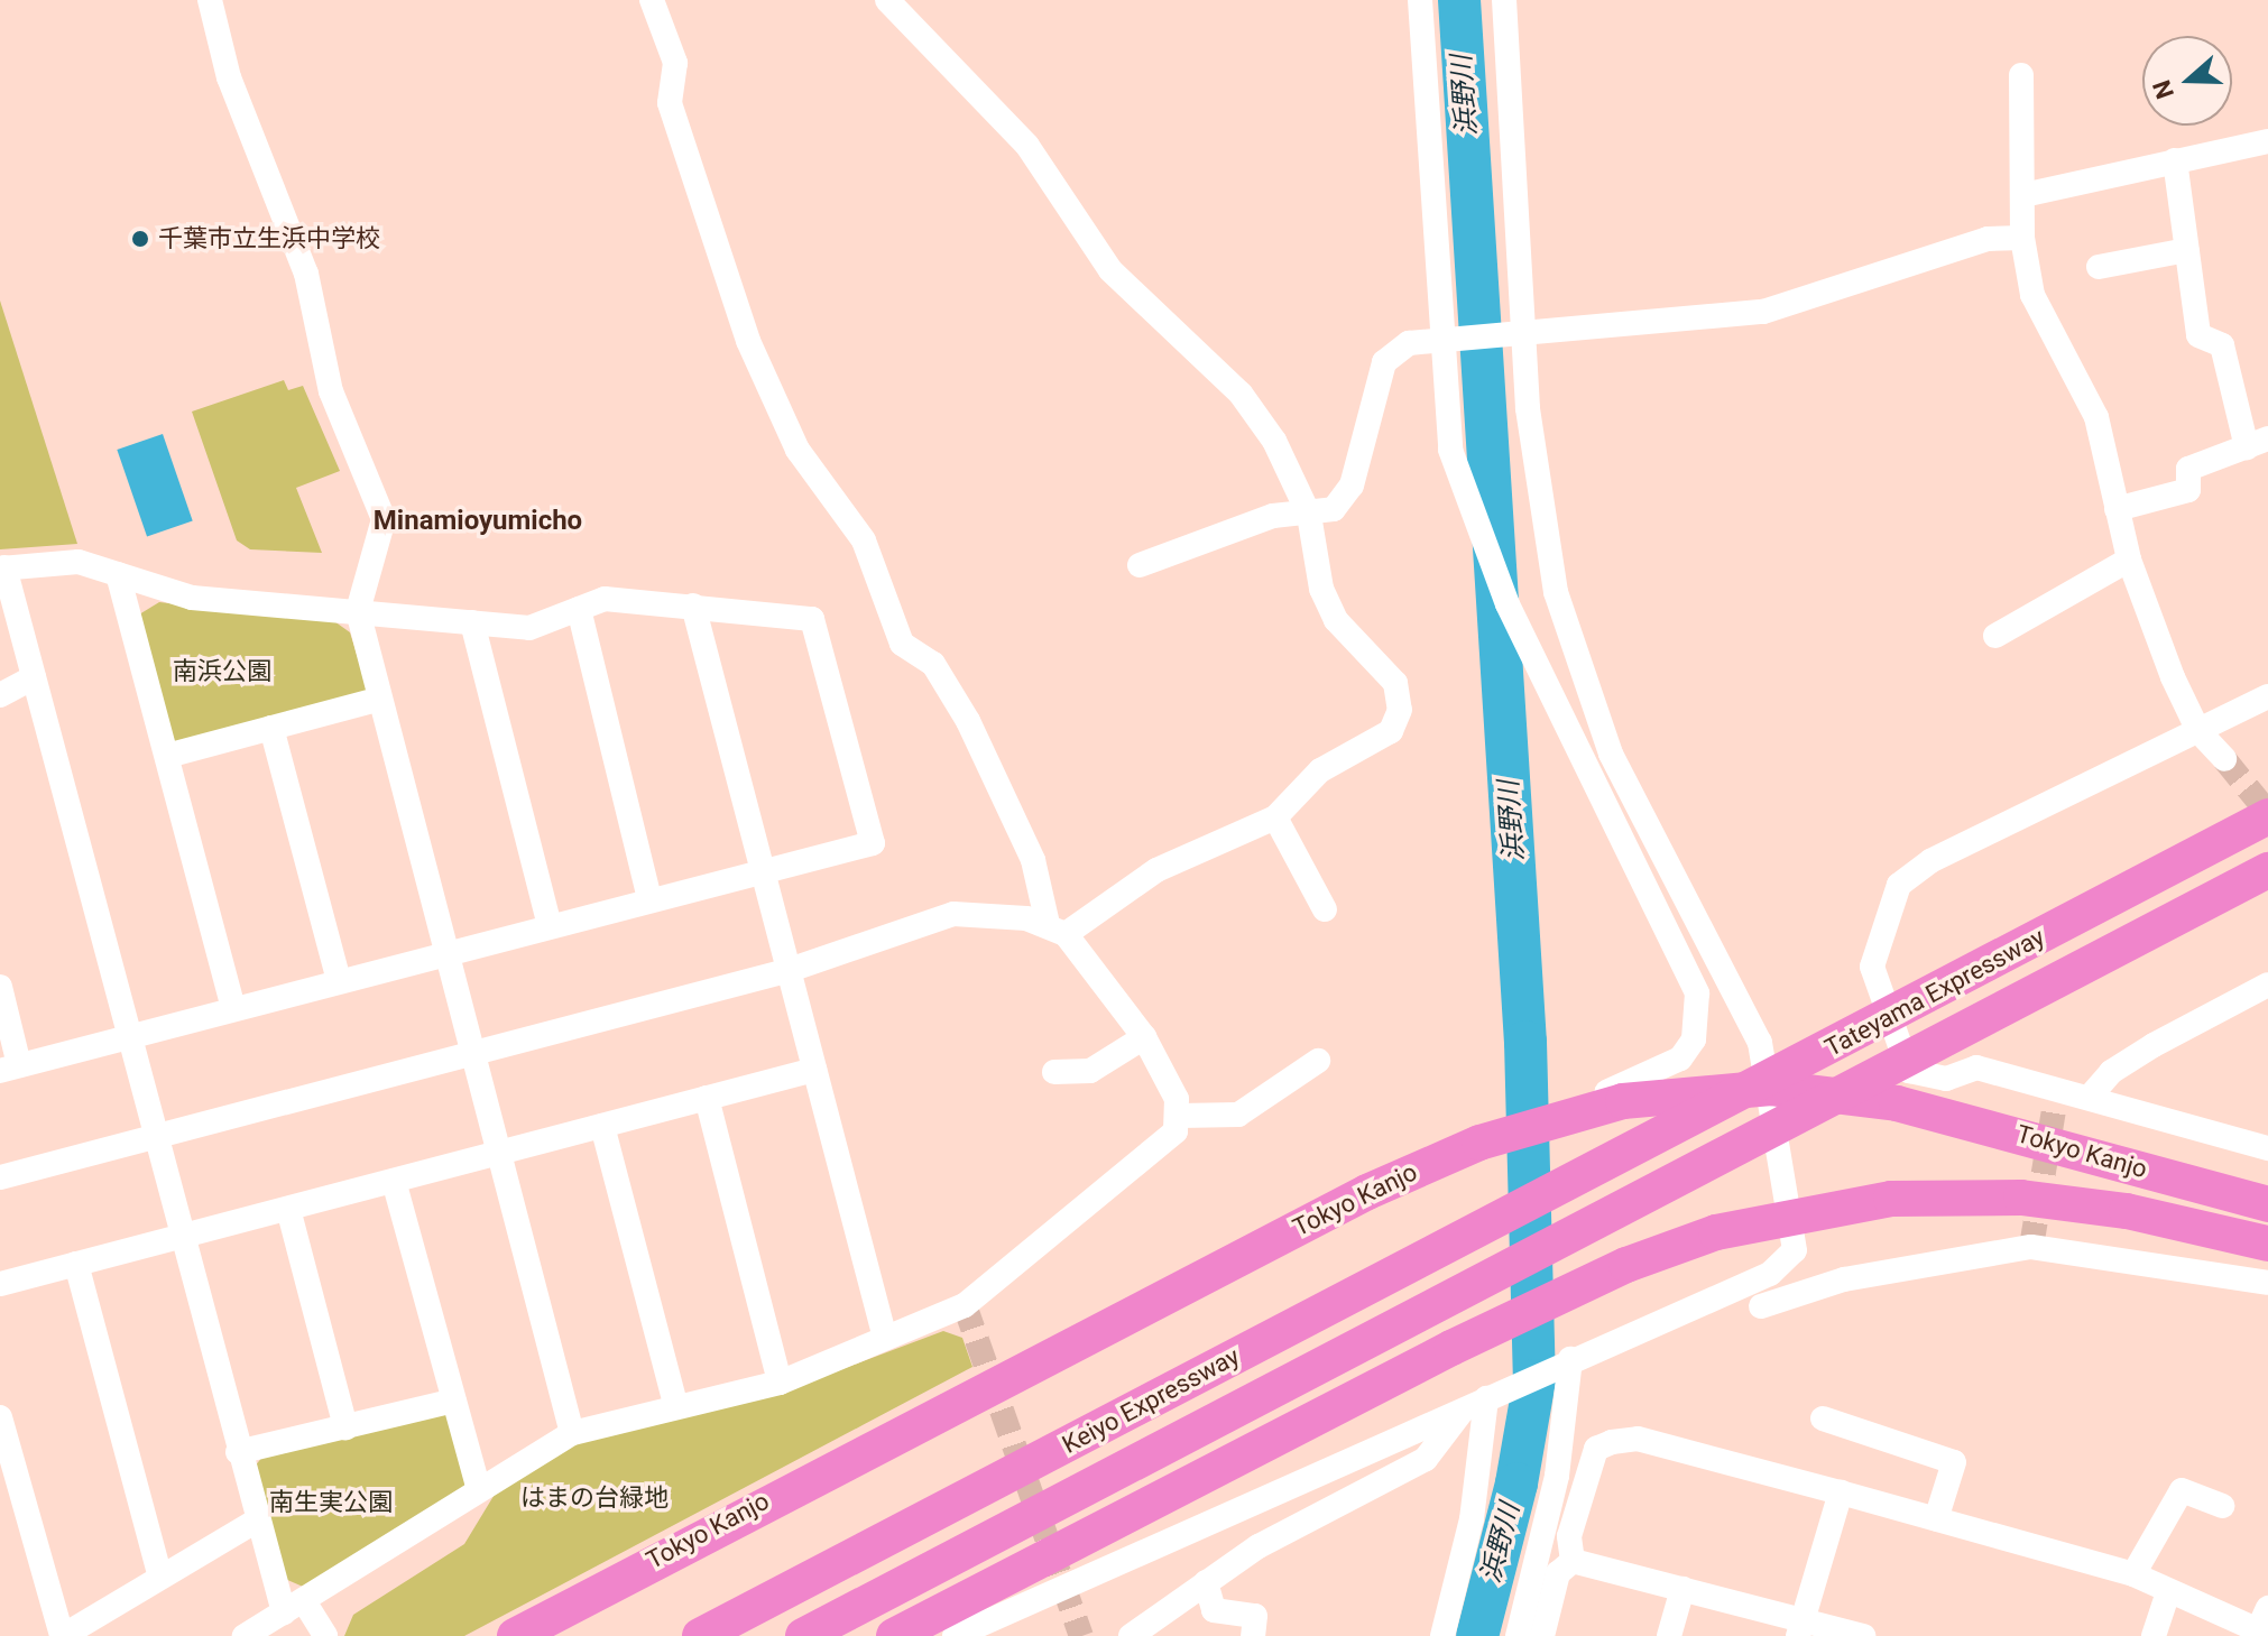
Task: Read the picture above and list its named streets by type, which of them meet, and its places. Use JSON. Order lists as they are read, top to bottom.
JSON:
{
  "streets": {
    "highway": ["Tateyama Expressway", "Tokyo Kanjo", "Keiyo Expressway"]
  },
  "crossings": [
    ["Tateyama Expressway", "Keiyo Expressway"]
  ],
  "districts": ["Minamioyumicho"],
  "water": ["浜野川"],
  "parks": ["南浜公園", "はまの台緑地", "南生実公園"],
  "places": ["千葉市立生浜中学校"],
  "north": "left"
}
